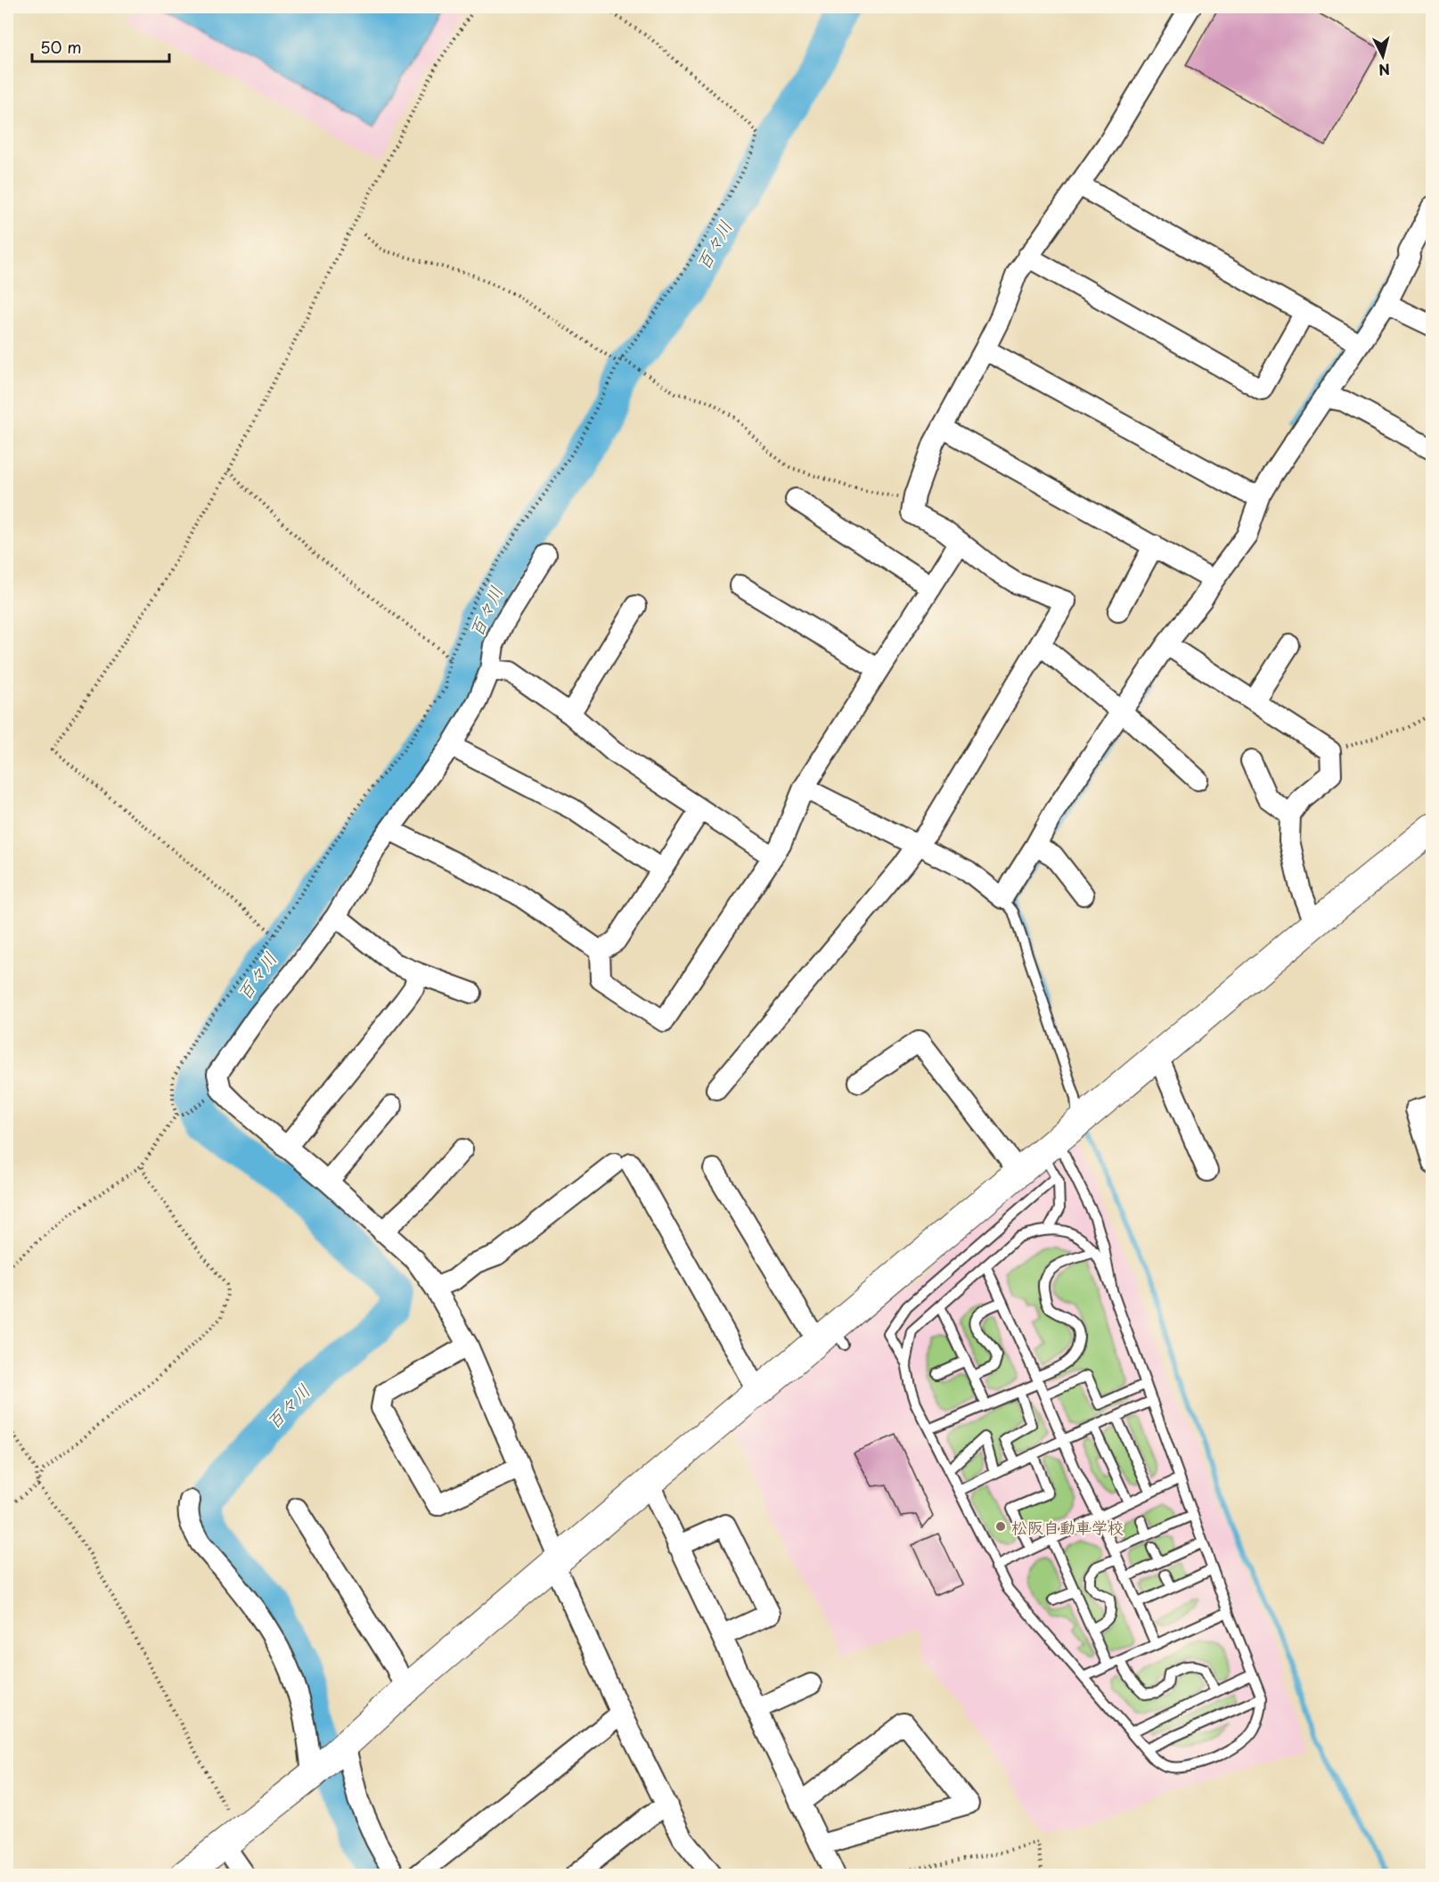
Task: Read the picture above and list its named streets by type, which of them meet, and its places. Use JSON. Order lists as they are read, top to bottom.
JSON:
{
  "water": ["百々川"],
  "places": ["松阪自動車学校"],
  "scale_bar": "50 m",
  "north": "bottom"
}
